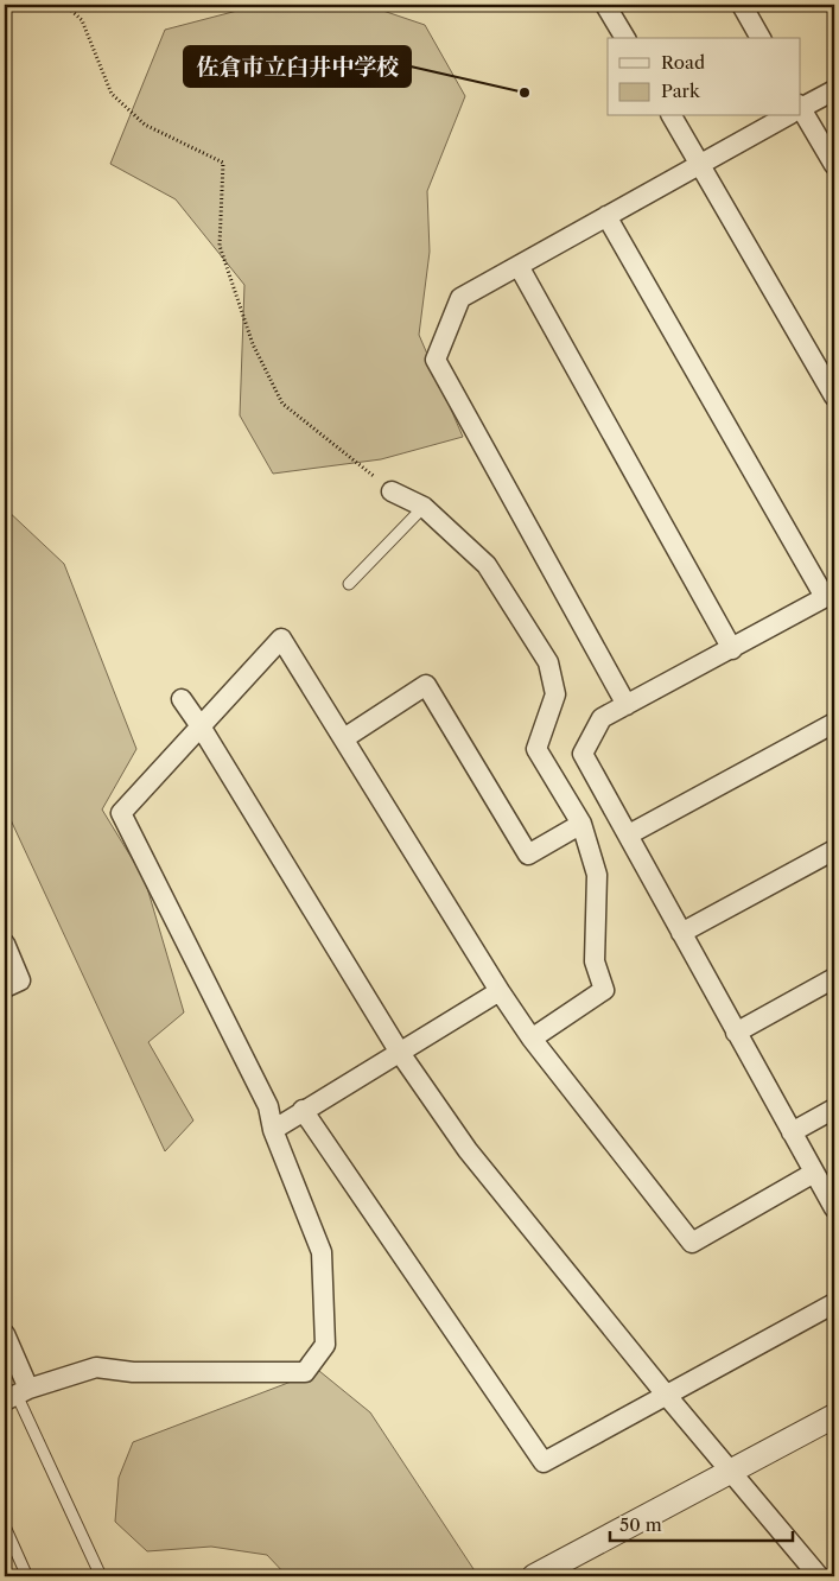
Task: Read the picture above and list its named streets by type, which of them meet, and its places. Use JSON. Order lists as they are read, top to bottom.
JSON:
{
  "places": ["佐倉市立臼井中学校"],
  "legend": ["Road", "Park"],
  "scale_bar": "50 m"
}
